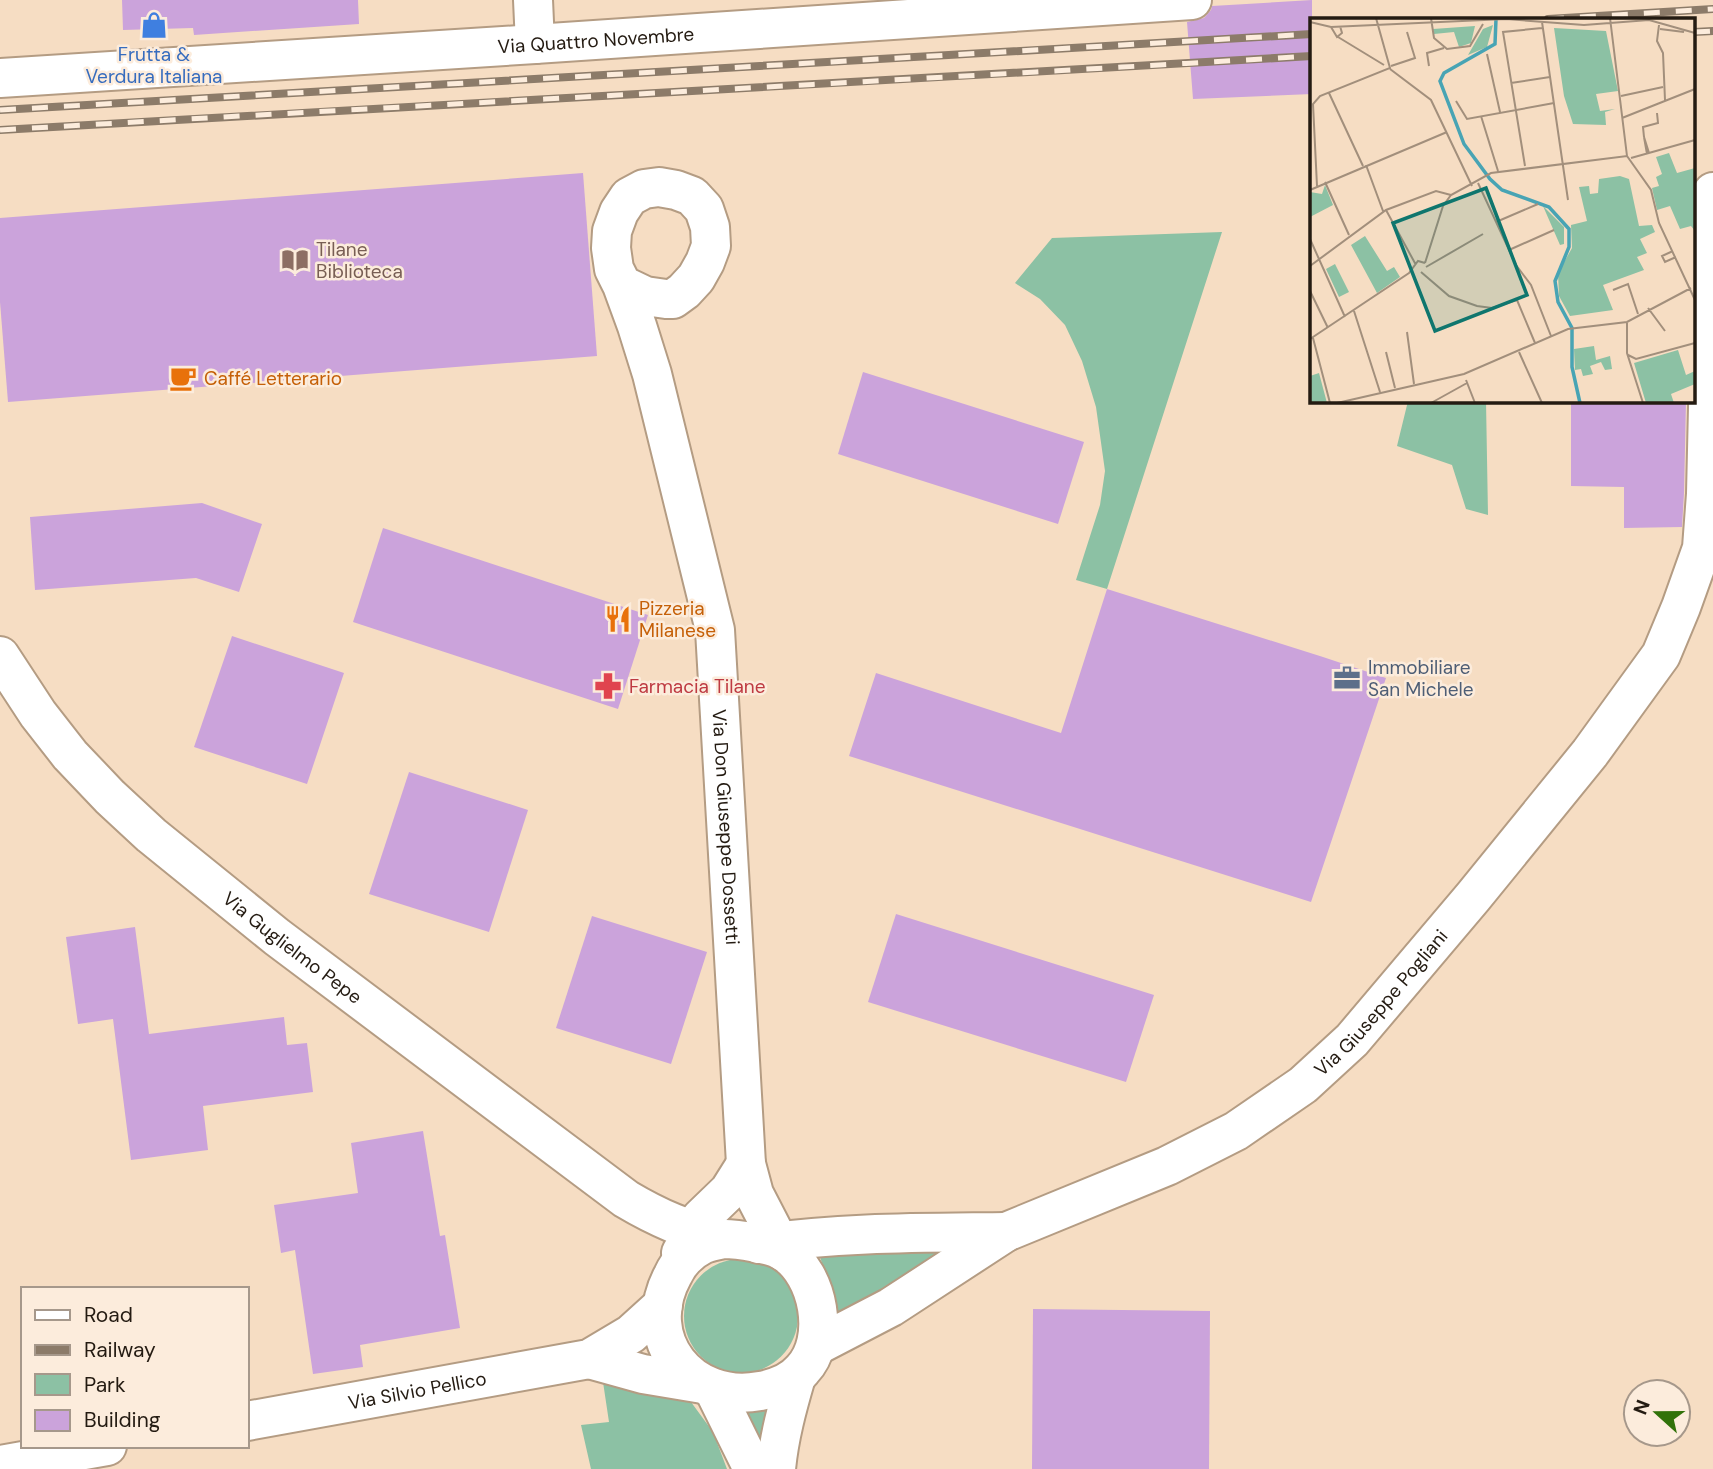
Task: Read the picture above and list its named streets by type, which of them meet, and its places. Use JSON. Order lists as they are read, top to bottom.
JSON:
{
  "streets": {
    "street": [
      "Via Quattro Novembre",
      "Via Don Giuseppe Dossetti",
      "Via Guglielmo Pepe",
      "Via Giuseppe Pogliani",
      "Via Silvio Pellico"
    ]
  },
  "crossings": [
    ["Via Don Giuseppe Dossetti", "Via Guglielmo Pepe"],
    ["Via Don Giuseppe Dossetti", "Via Giuseppe Pogliani"],
    ["Via Don Giuseppe Dossetti", "Via Silvio Pellico"],
    ["Via Guglielmo Pepe", "Via Giuseppe Pogliani"],
    ["Via Guglielmo Pepe", "Via Silvio Pellico"],
    ["Via Giuseppe Pogliani", "Via Silvio Pellico"]
  ],
  "places": {
    "shop": ["Frutta & Verdura Italiana"],
    "library": ["Tilane Biblioteca"],
    "cafe": ["Caffé Letterario"],
    "restaurant": ["Pizzeria Milanese"],
    "office": ["Immobiliare San Michele"],
    "pharmacy": ["Farmacia Tilane"]
  },
  "legend": [
    "Road",
    "Railway",
    "Park",
    "Building"
  ],
  "north": "left"
}
